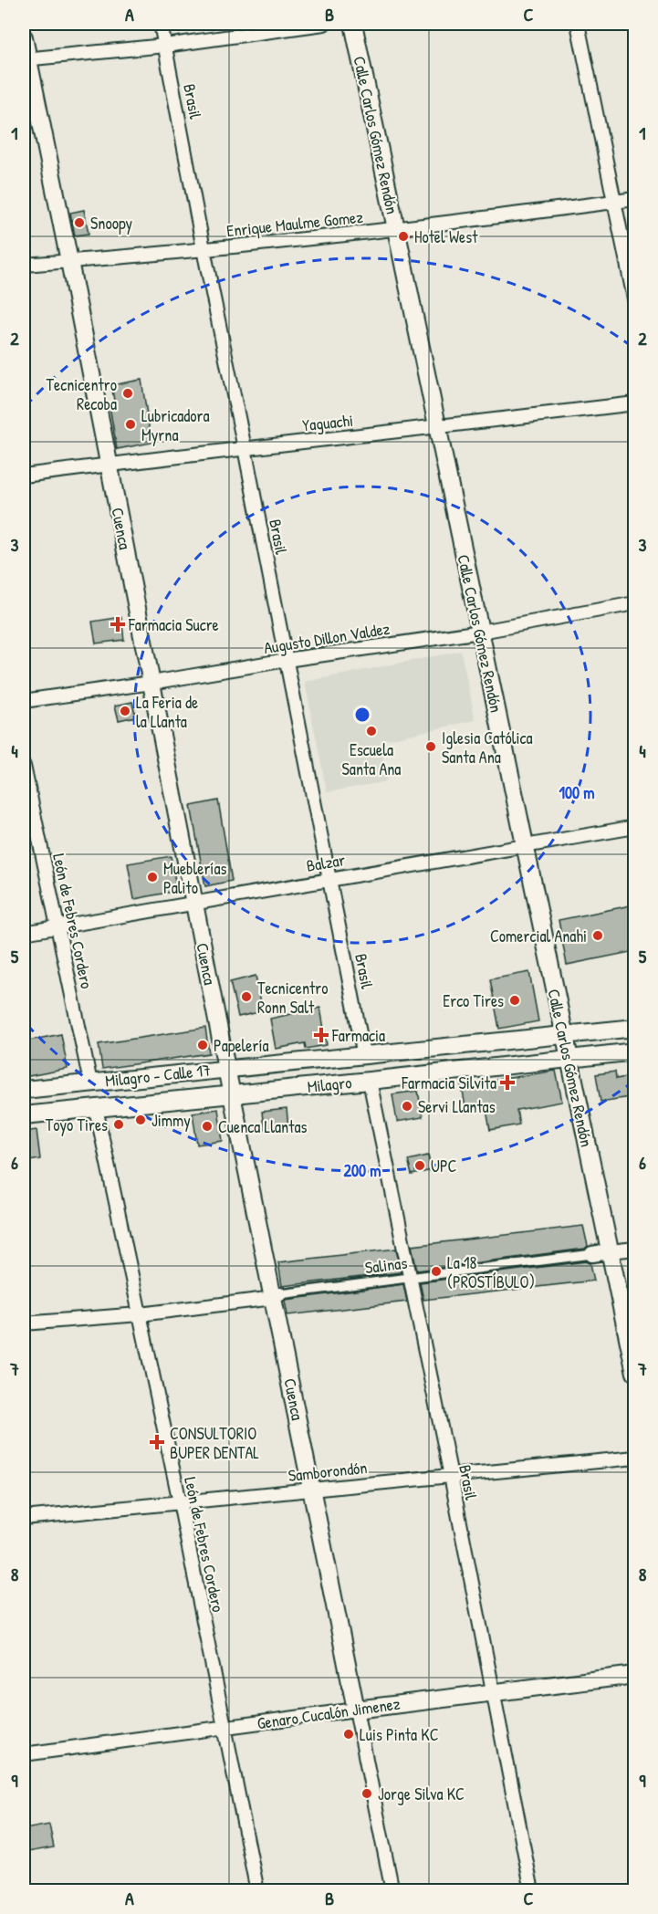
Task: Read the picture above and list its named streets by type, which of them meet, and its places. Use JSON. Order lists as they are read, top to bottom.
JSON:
{
  "streets": {
    "main road": [
      "Calle Carlos Gómez Rendón",
      "Cuenca",
      "Milagro - Calle 17",
      "Milagro",
      "Genaro Cucalón Jimenez"
    ],
    "street": [
      "Brasil",
      "Enrique Maulme Gomez",
      "Yaguachi",
      "Augusto Dillon Valdez",
      "Balzar",
      "León de Febres Cordero",
      "Salinas",
      "Samborondón"
    ]
  },
  "crossings": [
    ["Brasil", "Enrique Maulme Gomez"],
    ["Brasil", "Yaguachi"],
    ["Brasil", "Augusto Dillon Valdez"],
    ["Brasil", "Balzar"],
    ["Brasil", "Milagro"],
    ["Brasil", "Salinas"],
    ["Brasil", "Samborondón"],
    ["Brasil", "Genaro Cucalón Jimenez"],
    ["Calle Carlos Gómez Rendón", "Enrique Maulme Gomez"],
    ["Calle Carlos Gómez Rendón", "Yaguachi"],
    ["Calle Carlos Gómez Rendón", "Augusto Dillon Valdez"],
    ["Calle Carlos Gómez Rendón", "Balzar"],
    ["Calle Carlos Gómez Rendón", "Milagro"],
    ["Enrique Maulme Gomez", "Cuenca"],
    ["Yaguachi", "Cuenca"],
    ["Cuenca", "Augusto Dillon Valdez"],
    ["Cuenca", "Balzar"],
    ["Cuenca", "Milagro - Calle 17"],
    ["Cuenca", "Milagro"],
    ["Cuenca", "Salinas"],
    ["Cuenca", "Samborondón"],
    ["Cuenca", "Genaro Cucalón Jimenez"],
    ["Balzar", "León de Febres Cordero"],
    ["León de Febres Cordero", "Milagro - Calle 17"],
    ["León de Febres Cordero", "Milagro"],
    ["León de Febres Cordero", "Salinas"],
    ["León de Febres Cordero", "Samborondón"],
    ["León de Febres Cordero", "Genaro Cucalón Jimenez"],
    ["Milagro - Calle 17", "Milagro"]
  ],
  "places": {
    "other": [
      "Snoopy",
      "Hotel West",
      "Tecnicentro Recoba",
      "Lubricadora Myrna",
      "La Feria de la Llanta",
      "Escuela Santa Ana",
      "Iglesia Católica Santa Ana",
      "Mueblerías Palito",
      "Comercial Anahi",
      "Tecnicentro Ronn Salt",
      "Erco Tires",
      "Papelería",
      "Servi Llantas",
      "Jimmy",
      "Toyo Tires",
      "Cuenca Llantas",
      "UPC",
      "La 18 (PROSTÍBULO)",
      "Luis Pinta KC",
      "Jorge Silva KC"
    ],
    "health": [
      "Farmacia Sucre",
      "Farmacia",
      "Farmacia Silvita",
      "CONSULTORIO BUPER DENTAL"
    ]
  },
  "grid": {
    "columns": ["A", "B", "C"],
    "rows": [
      "1",
      "2",
      "3",
      "4",
      "5",
      "6",
      "7",
      "8",
      "9"
    ]
  },
  "rings": ["100 m", "200 m"]
}
